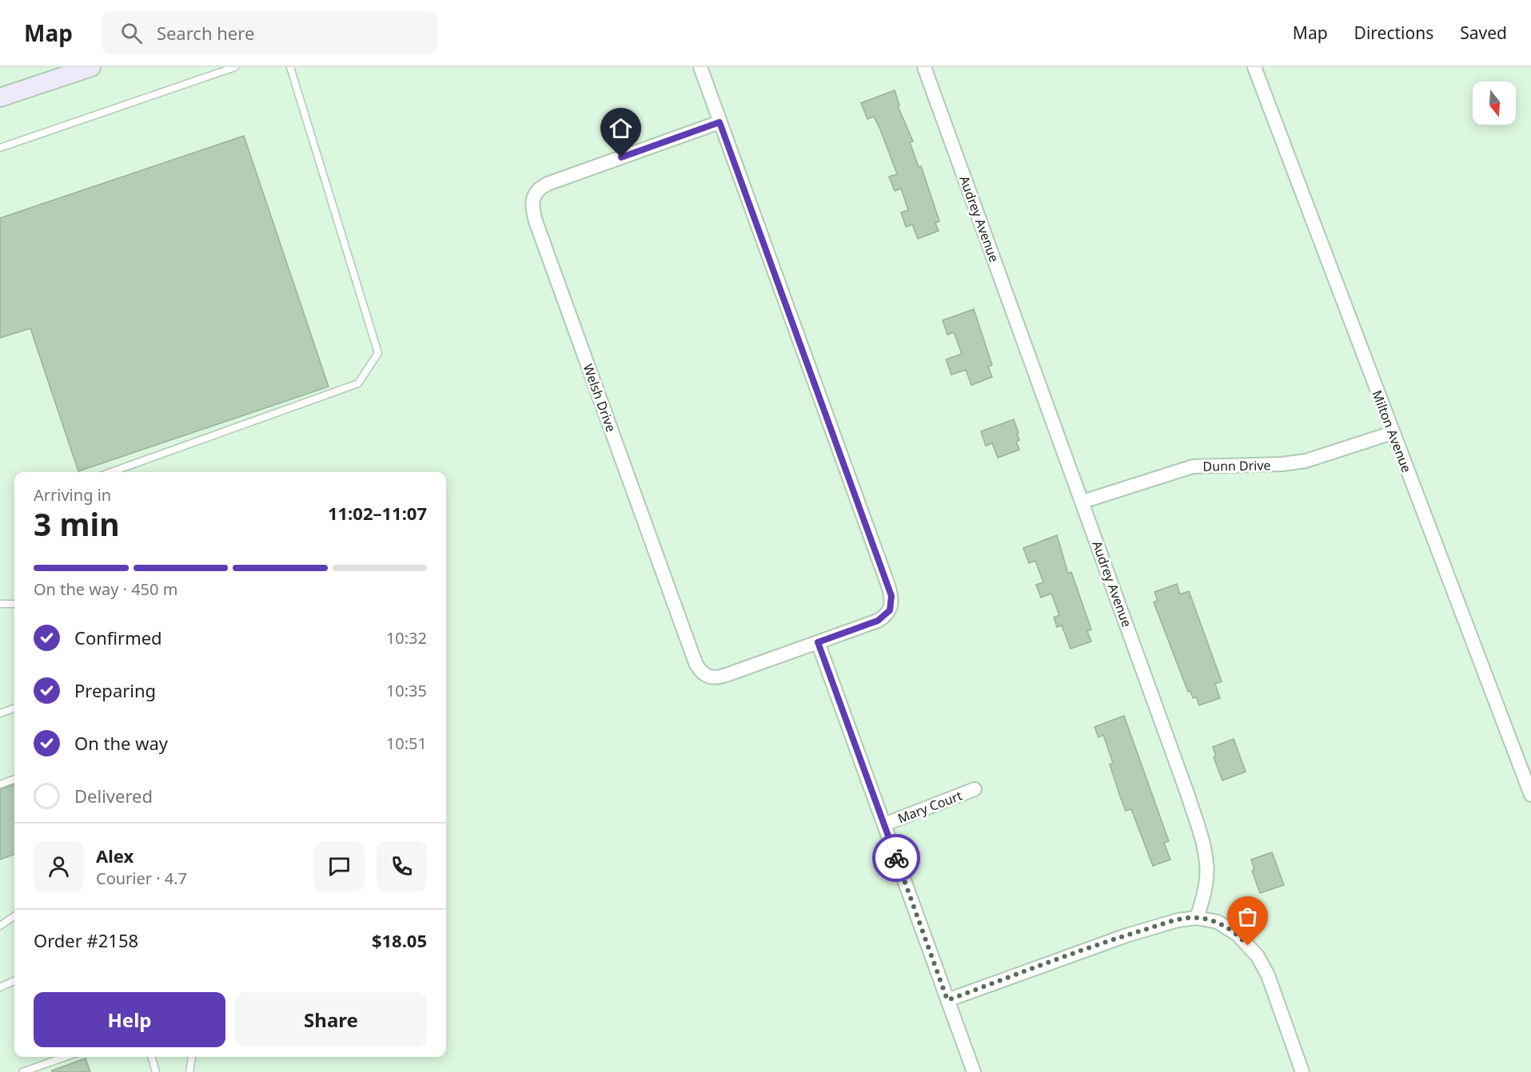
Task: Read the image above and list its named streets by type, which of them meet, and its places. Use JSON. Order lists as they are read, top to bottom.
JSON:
{
  "streets": {
    "street": [
      "Audrey Avenue",
      "Welsh Drive",
      "Milton Avenue",
      "Dunn Drive",
      "Mary Court"
    ]
  },
  "crossings": [
    ["Audrey Avenue", "Dunn Drive"],
    ["Milton Avenue", "Dunn Drive"]
  ],
  "north": "bottom",
  "page": {
    "header": "Map",
    "search": "Search here",
    "nav": ["Map", "Directions", "Saved"],
    "heading": ["3 min", "Arriving in", "11:02–11:07"],
    "panel": [
      "Alex",
      "Courier · 4.7",
      "Order #2158",
      "$18.05"
    ],
    "bar": "On the way · 450 m",
    "list": [
      ["Confirmed", "10:32"],
      ["Preparing", "10:35"],
      ["On the way", "10:51"],
      "Delivered"
    ],
    "buttons": ["Help", "Share"]
  }
}
